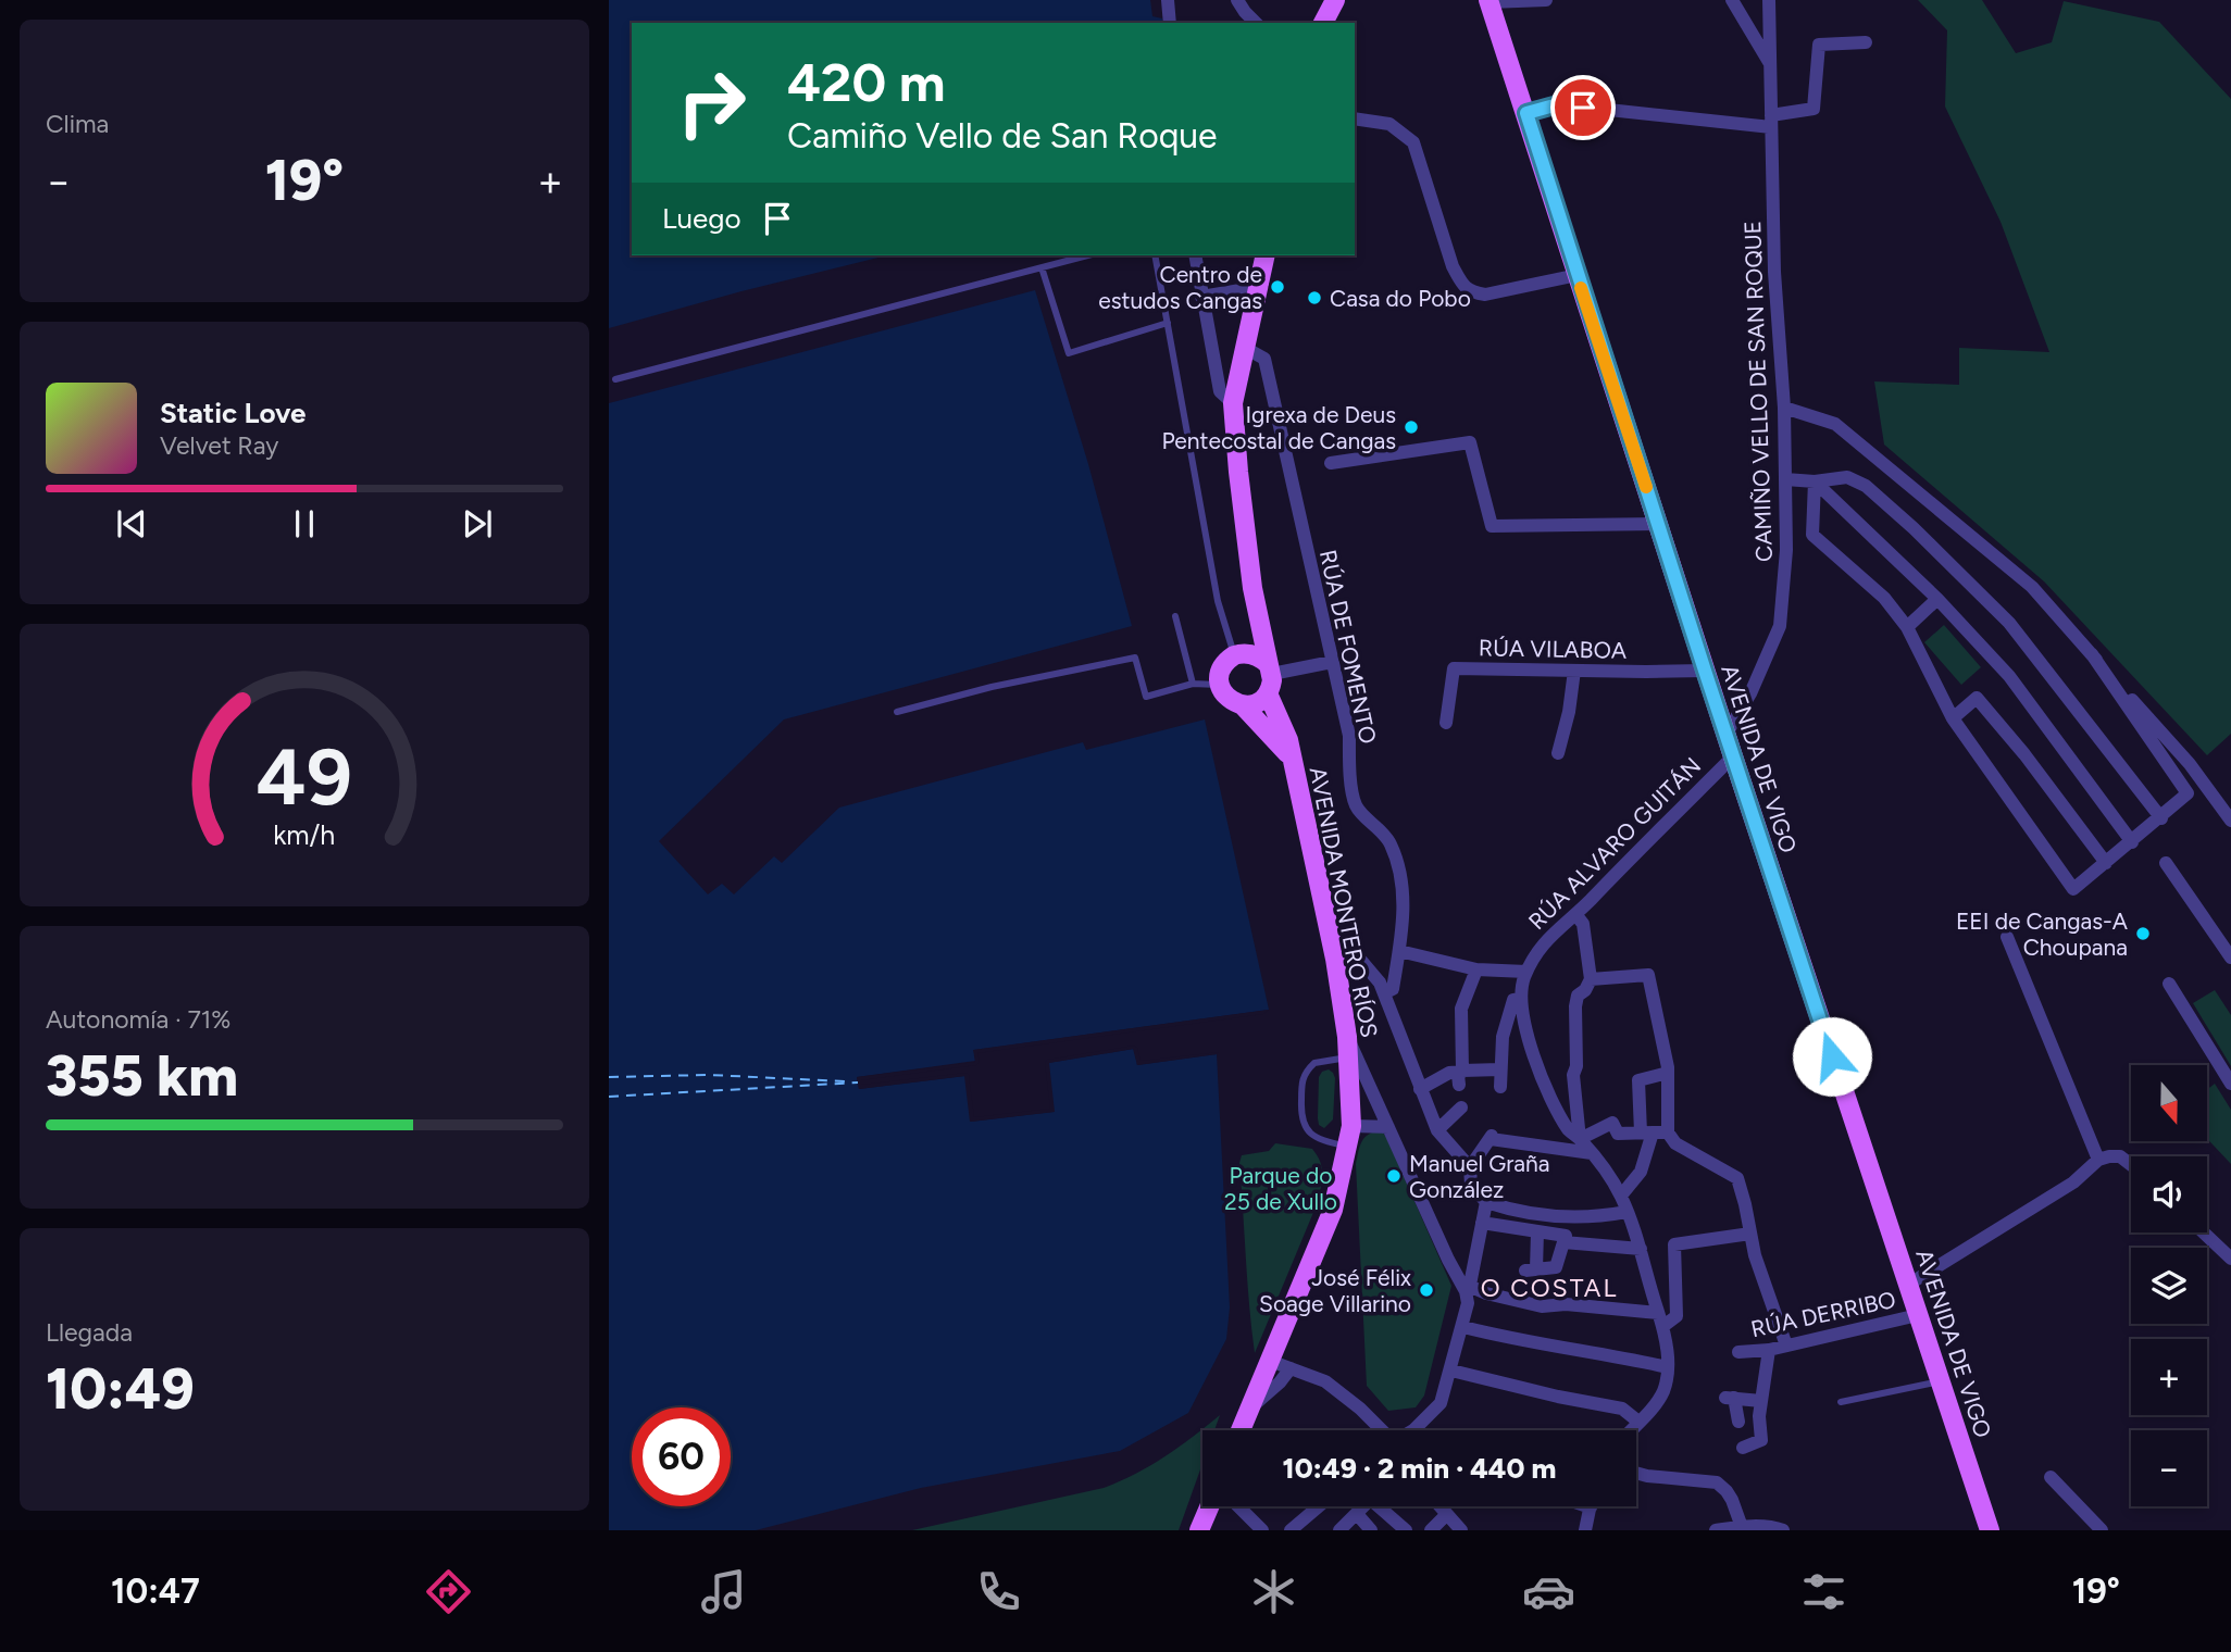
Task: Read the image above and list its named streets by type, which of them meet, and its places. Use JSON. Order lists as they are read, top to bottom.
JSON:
{
  "streets": {
    "main road": ["AVENIDA DE VIGO", "AVENIDA MONTERO RÍOS"],
    "street": [
      "CAMIÑO VELLO DE SAN ROQUE",
      "RÚA DE FOMENTO",
      "RÚA VILABOA",
      "RÚA ALVARO GUITÁN",
      "RÚA DERRIBO"
    ]
  },
  "crossings": [
    ["CAMIÑO VELLO DE SAN ROQUE", "AVENIDA DE VIGO"],
    ["RÚA VILABOA", "AVENIDA DE VIGO"],
    ["AVENIDA DE VIGO", "RÚA ALVARO GUITÁN"],
    ["AVENIDA DE VIGO", "RÚA DERRIBO"]
  ],
  "districts": ["O COSTAL"],
  "parks": ["Parque do 25 de Xullo"],
  "places": [
    "Centro de estudos Cangas",
    "Casa do Pobo",
    "Igrexa de Deus Pentecostal de Cangas",
    "EEI de Cangas-A Choupana",
    "Manuel Graña González",
    "José Félix Soage Villarino"
  ],
  "north": "bottom",
  "page": {
    "tile": [
      "Clima",
      ["Autonomía · 71%", "355 km"],
      ["Llegada", "10:49"]
    ],
    "turn": ["420 m", "Camiño Vello de San Roque"],
    "heat": ["−", "19°", "+"],
    "then": "Luego",
    "song": ["Static Love", "Velvet Ray"],
    "map_buttons": ["+", "−"],
    "limit": "60",
    "trip": "10:49 · 2 min · 440 m",
    "tabs": ["10:47", "19°"],
    "gauge": ["49", "km/h"]
  }
}
